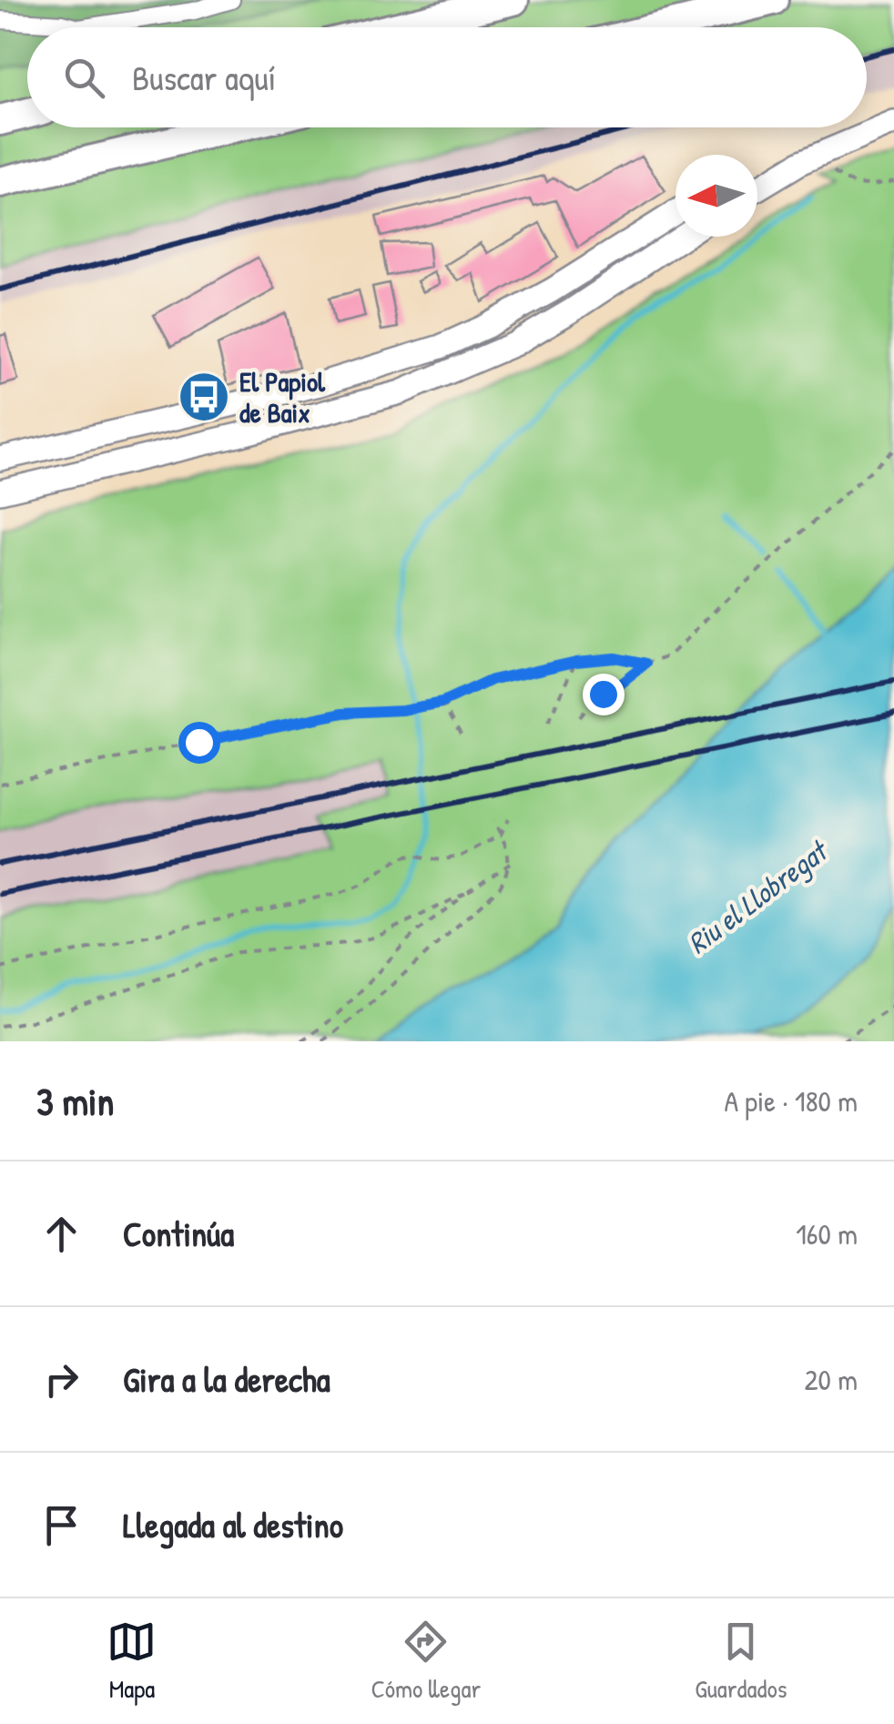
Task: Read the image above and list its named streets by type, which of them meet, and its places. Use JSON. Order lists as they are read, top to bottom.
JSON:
{
  "water": ["Riu el Llobregat"],
  "places": {
    "bus stop": ["El Papiol de Baix"]
  },
  "north": "left",
  "page": {
    "search": "Buscar aquí",
    "heading": ["3 min", "A pie · 180 m"],
    "list": [
      ["Continúa", "160 m"],
      ["Gira a la derecha", "20 m"],
      "Llegada al destino"
    ],
    "nav": ["Mapa", "Cómo llegar", "Guardados"]
  }
}
